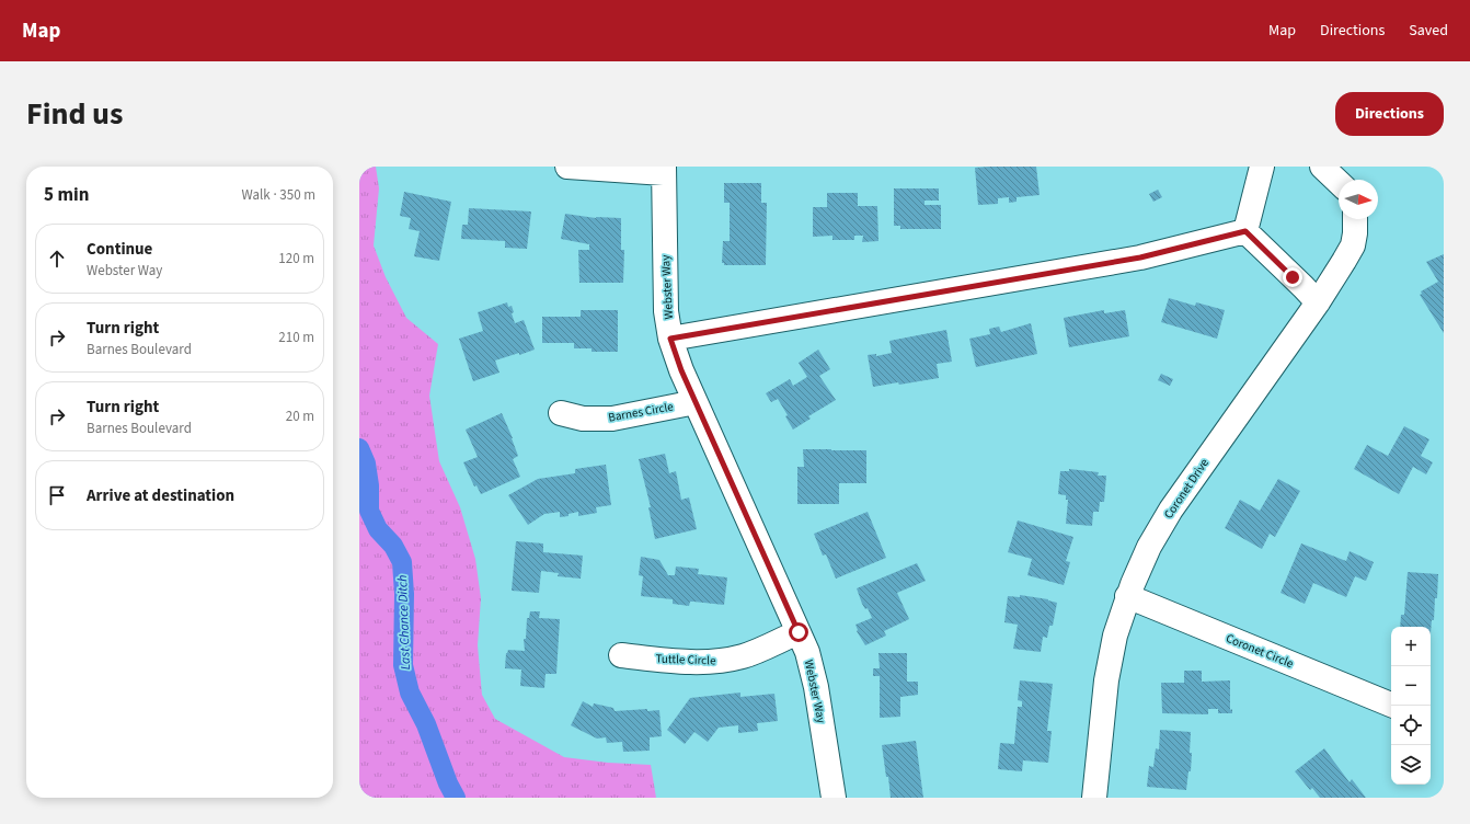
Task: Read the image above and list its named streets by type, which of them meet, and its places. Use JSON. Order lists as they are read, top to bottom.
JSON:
{
  "streets": {
    "street": [
      "Webster Way",
      "Barnes Circle",
      "Coronet Drive",
      "Coronet Circle",
      "Tuttle Circle"
    ]
  },
  "crossings": [
    ["Webster Way", "Barnes Circle"],
    ["Webster Way", "Tuttle Circle"],
    ["Coronet Drive", "Coronet Circle"]
  ],
  "water": ["Last Chance Ditch"],
  "north": "right",
  "page": {
    "header": "Map",
    "nav": ["Map", "Directions", "Saved"],
    "title": "Find us",
    "buttons": "Directions",
    "heading": ["5 min", "Walk · 350 m"],
    "list": [
      ["Continue", "Webster Way", "120 m"],
      ["Turn right", "Barnes Boulevard", "210 m"],
      ["Turn right", "Barnes Boulevard", "20 m"],
      "Arrive at destination"
    ],
    "map_buttons": ["+", "−"]
  }
}
